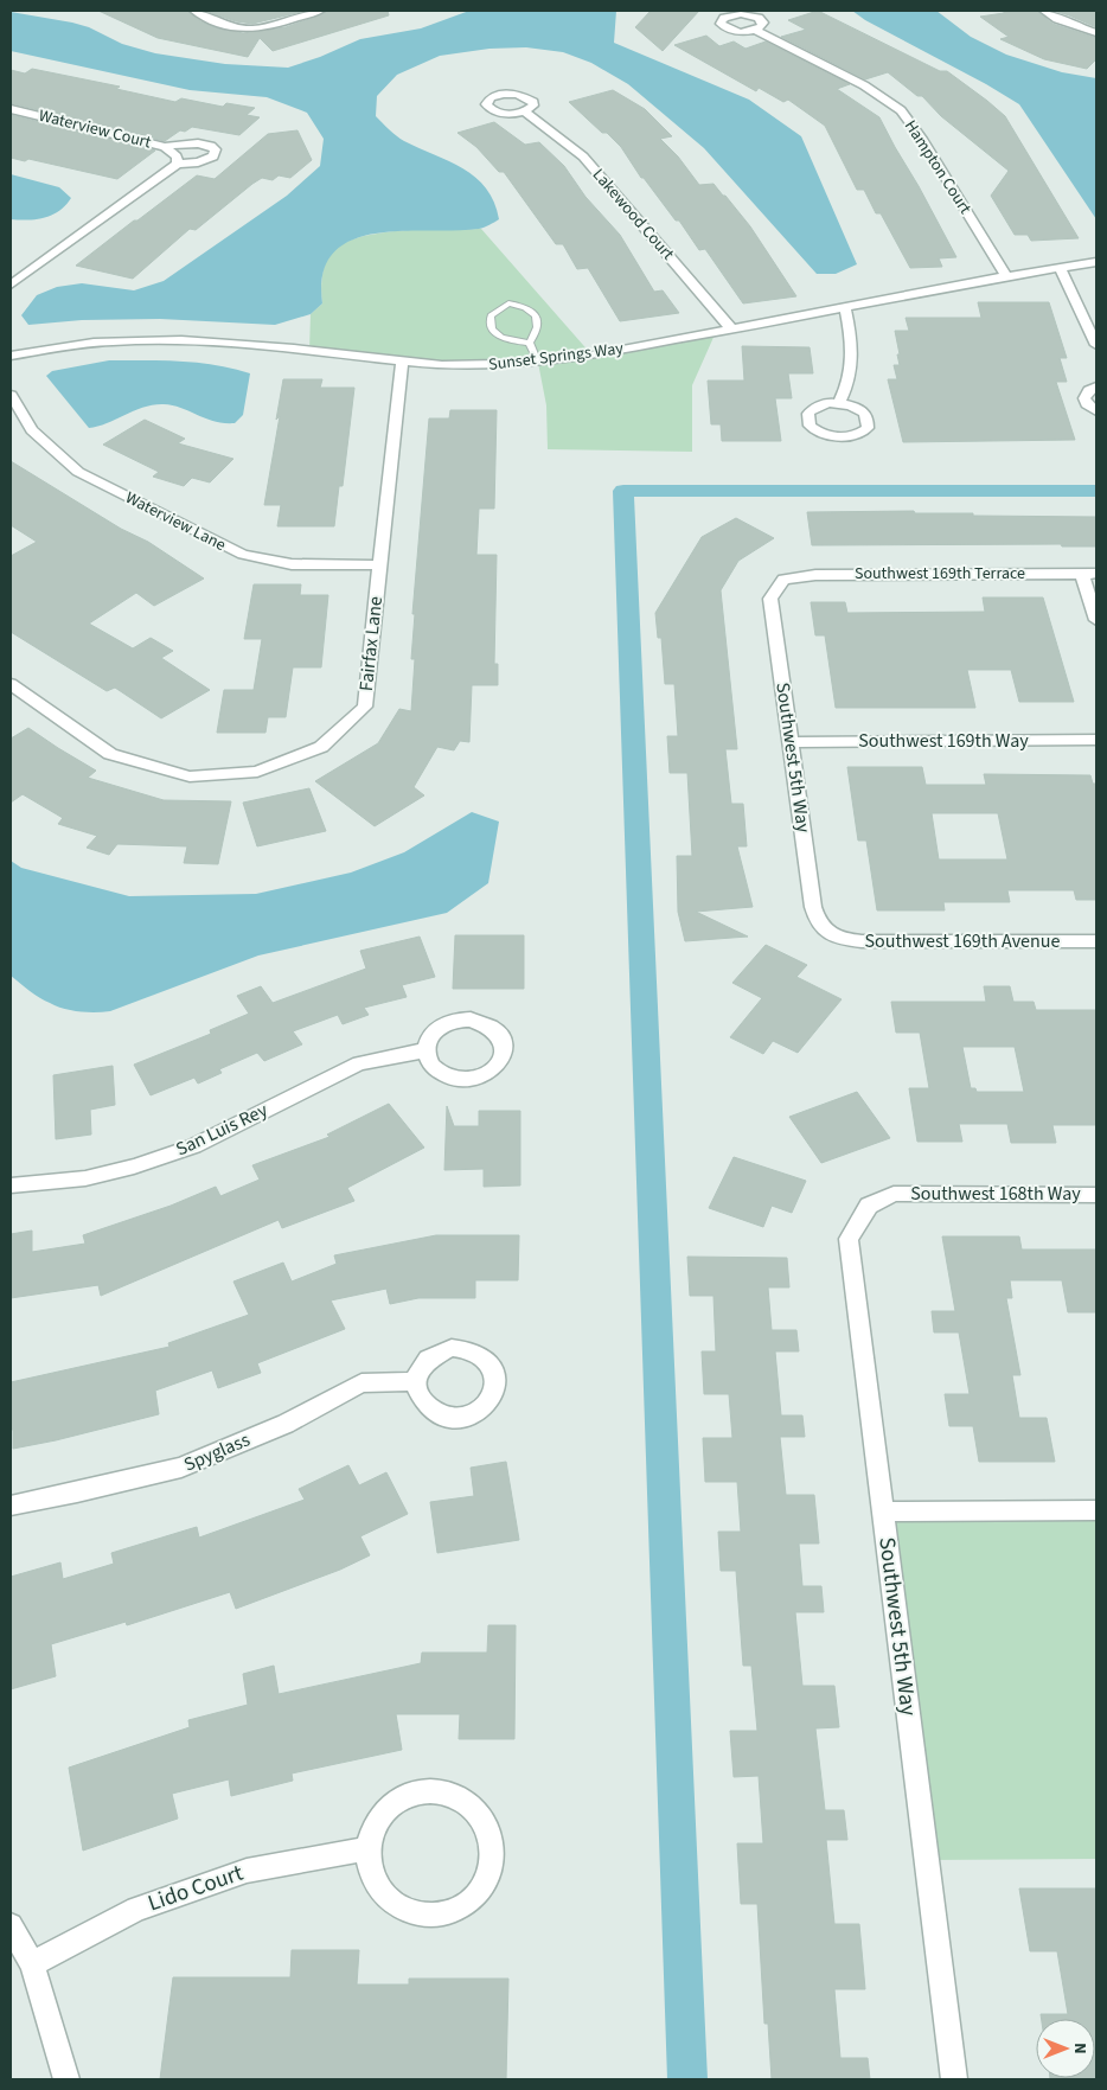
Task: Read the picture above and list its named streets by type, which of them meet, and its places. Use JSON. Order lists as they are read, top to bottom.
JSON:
{
  "streets": {
    "street": [
      "Waterview Court",
      "Hampton Court",
      "Lakewood Court",
      "Sunset Springs Way",
      "Waterview Lane",
      "Southwest 169th Terrace",
      "Fairfax Lane",
      "Southwest 169th Way",
      "Southwest 5th Way",
      "Southwest 169th Avenue",
      "San Luis Rey",
      "Southwest 168th Way",
      "Spyglass",
      "Lido Court"
    ]
  },
  "crossings": [
    ["Hampton Court", "Sunset Springs Way"],
    ["Lakewood Court", "Sunset Springs Way"],
    ["Sunset Springs Way", "Fairfax Lane"],
    ["Waterview Lane", "Fairfax Lane"],
    ["Southwest 169th Terrace", "Southwest 5th Way"],
    ["Southwest 169th Way", "Southwest 5th Way"],
    ["Southwest 5th Way", "Southwest 169th Avenue"],
    ["Southwest 5th Way", "Southwest 168th Way"]
  ],
  "north": "right"
}
